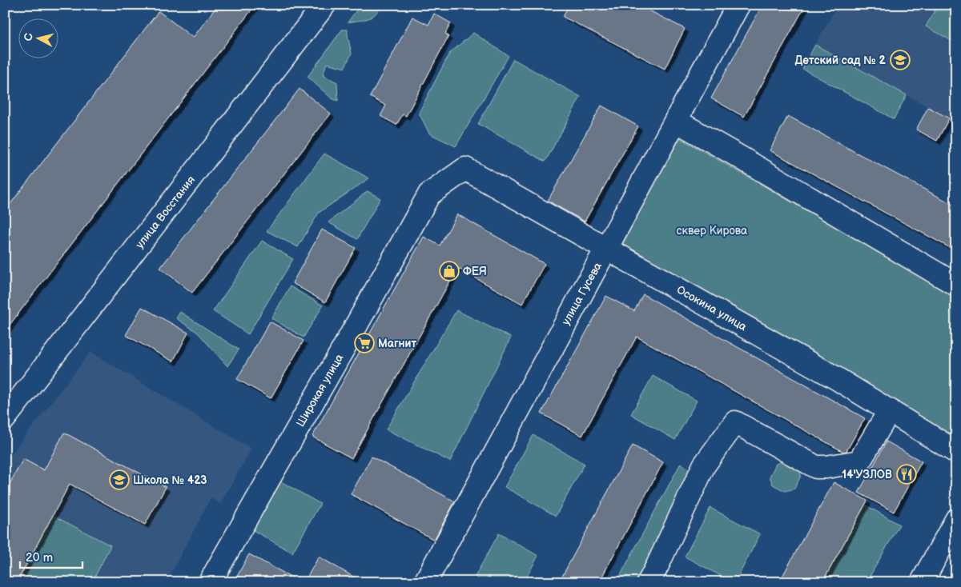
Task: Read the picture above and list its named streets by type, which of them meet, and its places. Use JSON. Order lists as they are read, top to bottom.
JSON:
{
  "streets": {
    "street": [
      "улица Восстания",
      "улица Гусева",
      "Осокина улица",
      "Широкая улица"
    ]
  },
  "crossings": [
    ["улица Гусева", "Осокина улица"],
    ["Осокина улица", "Широкая улица"]
  ],
  "parks": ["сквер Кирова"],
  "places": {
    "school or university": ["Детский сад № 2", "Школа № 423"],
    "shop": ["ФЕЯ"],
    "supermarket": ["Магнит"],
    "restaurant": ["14'УЗЛОВ"]
  },
  "scale_bar": "20 m",
  "north": "left"
}
